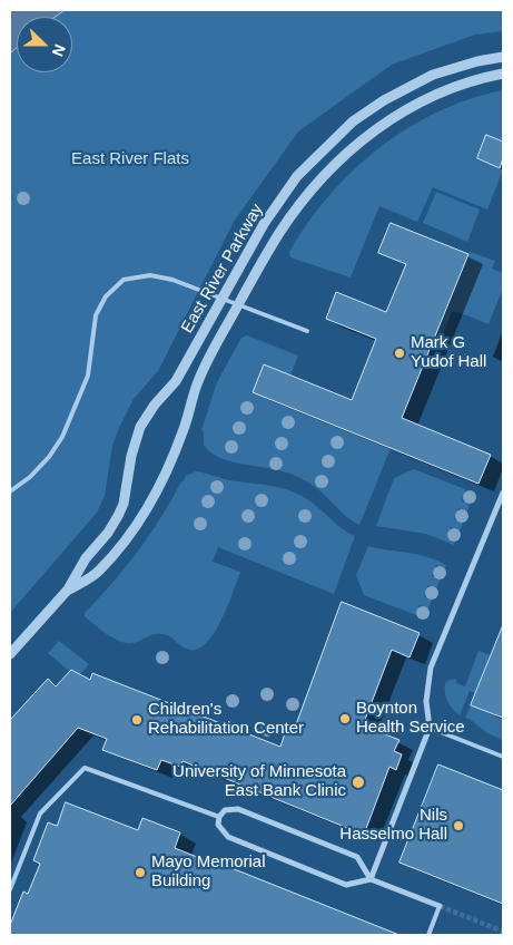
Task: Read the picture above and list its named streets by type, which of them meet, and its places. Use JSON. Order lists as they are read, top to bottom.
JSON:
{
  "streets": {
    "street": ["East River Parkway"]
  },
  "parks": ["East River Flats"],
  "places": [
    "Mark G Yudof Hall",
    "Boynton Health Service",
    "Children's Rehabilitation Center",
    "University of Minnesota East Bank Clinic",
    "Nils Hasselmo Hall",
    "Mayo Memorial Building"
  ],
  "north": "right"
}
